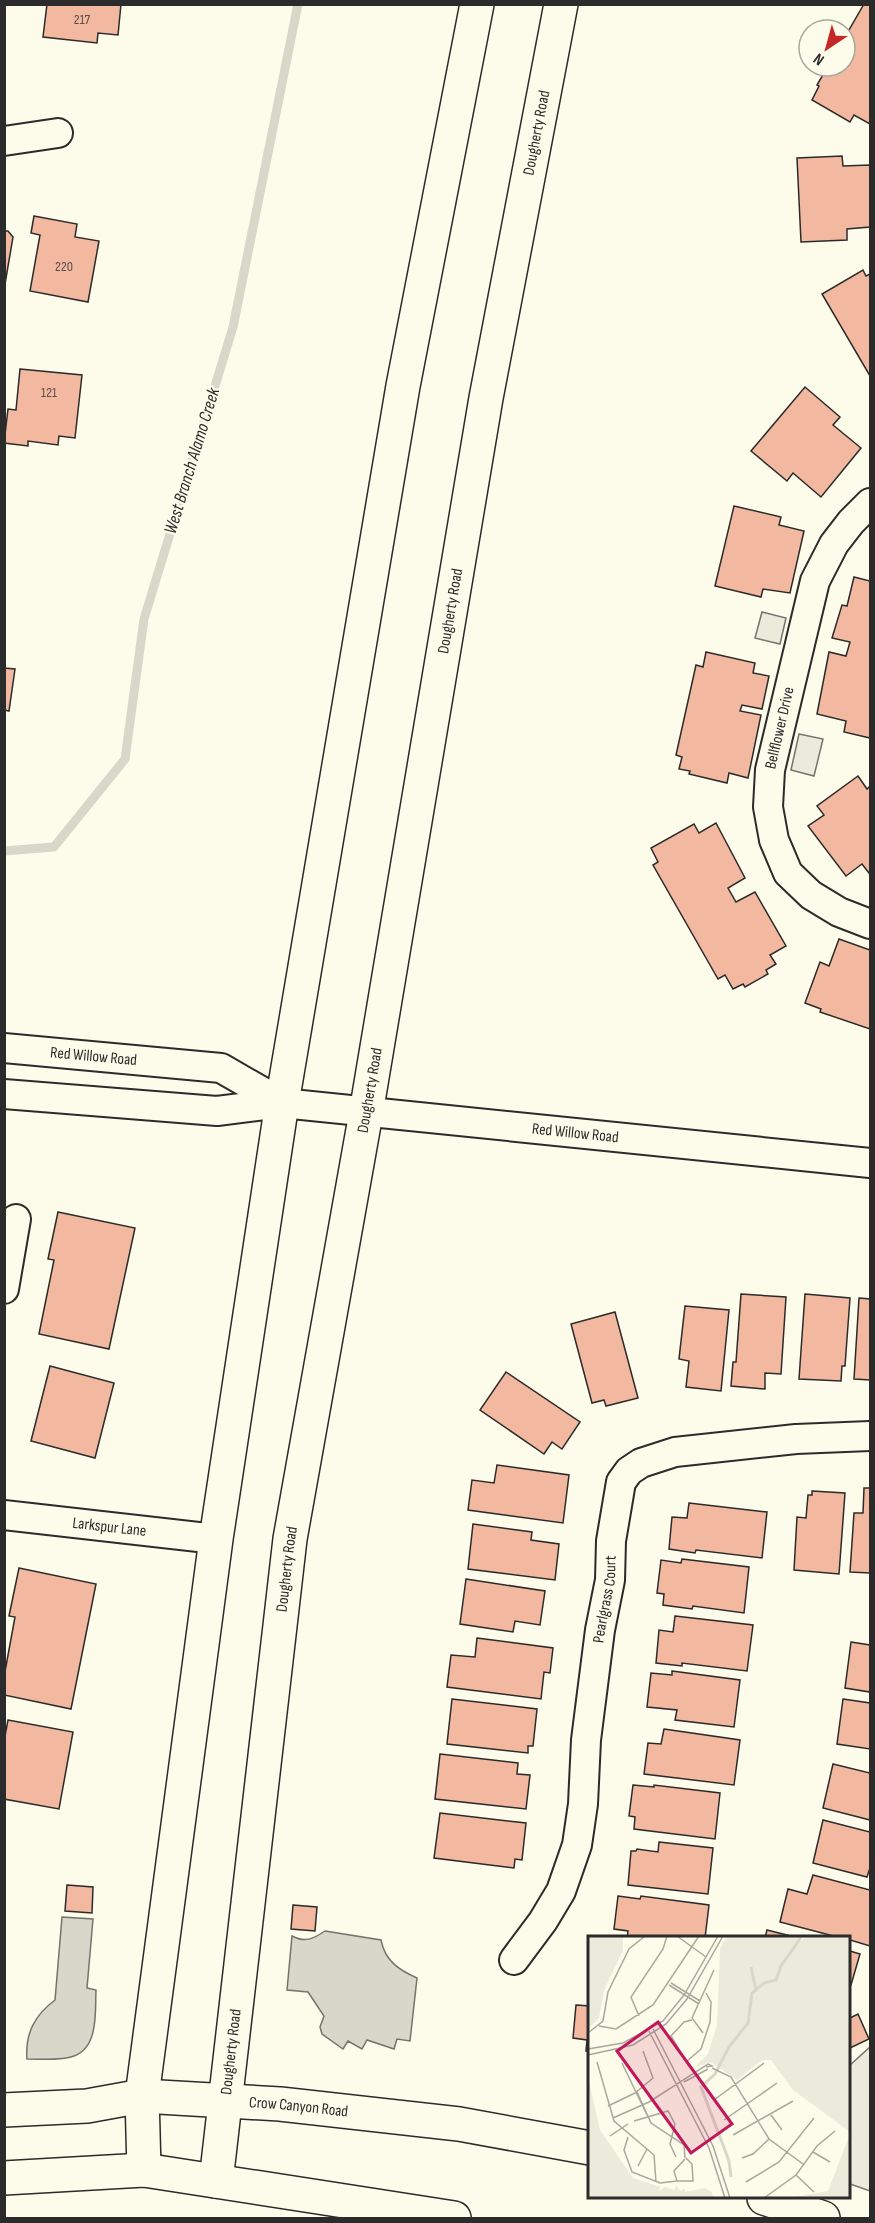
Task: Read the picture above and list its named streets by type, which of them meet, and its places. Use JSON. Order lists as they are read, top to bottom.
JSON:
{
  "streets": {
    "main road": ["Dougherty Road", "Crow Canyon Road"],
    "street": [
      "Bellflower Drive",
      "Red Willow Road",
      "Larkspur Lane",
      "Pearlgrass Court"
    ]
  },
  "crossings": [
    ["Dougherty Road", "Red Willow Road"],
    ["Dougherty Road", "Crow Canyon Road"]
  ],
  "water": ["West Branch Alamo Creek"],
  "house_numbers": ["217", "220", "121"],
  "north": "bottom left"
}
